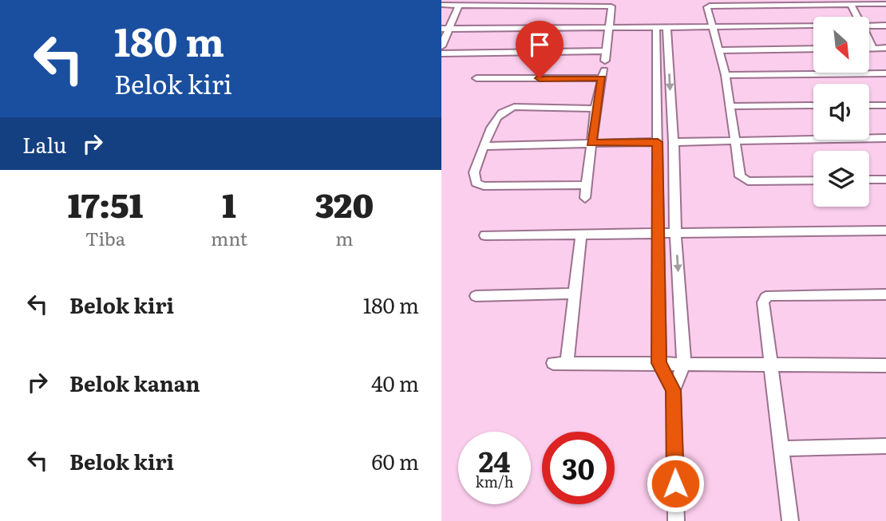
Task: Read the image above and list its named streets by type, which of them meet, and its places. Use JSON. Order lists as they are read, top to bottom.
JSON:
{
  "north": "bottom right",
  "page": {
    "turn": ["180 m", "Belok kiri"],
    "then": "Lalu",
    "eta": [
      "17:51",
      "Tiba",
      "1",
      "mnt",
      "320",
      "m"
    ],
    "list": [
      {
        "name": "Belok kiri",
        "value": "180 m"
      },
      {
        "name": "Belok kanan",
        "value": "40 m"
      },
      {
        "name": "Belok kiri",
        "value": "60 m"
      }
    ],
    "speed": "24 km/h",
    "limit": "30"
  }
}
